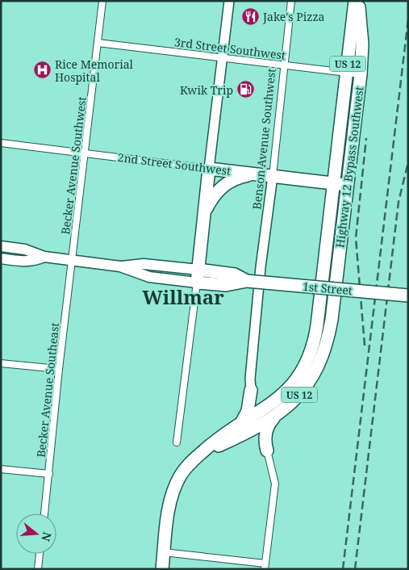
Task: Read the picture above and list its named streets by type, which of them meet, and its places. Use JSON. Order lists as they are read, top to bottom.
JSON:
{
  "streets": {
    "highway": [
      "US 12",
      "2nd Street Southwest",
      "Highway 12 Bypass Southwest",
      "1st Street"
    ],
    "street": [
      "3rd Street Southwest",
      "Benson Avenue Southwest",
      "Becker Avenue Southwest",
      "Becker Avenue Southeast"
    ]
  },
  "crossings": [
    ["3rd Street Southwest", "Benson Avenue Southwest"],
    ["3rd Street Southwest", "Becker Avenue Southwest"],
    ["3rd Street Southwest", "Highway 12 Bypass Southwest"],
    ["US 12", "Highway 12 Bypass Southwest"],
    ["Benson Avenue Southwest", "2nd Street Southwest"],
    ["2nd Street Southwest", "Becker Avenue Southwest"],
    ["2nd Street Southwest", "Highway 12 Bypass Southwest"],
    ["Becker Avenue Southwest", "Becker Avenue Southeast"]
  ],
  "districts": ["Willmar"],
  "places": {
    "restaurant": ["Jake's Pizza"],
    "hospital": ["Rice Memorial Hospital"],
    "fuel station": ["Kwik Trip"]
  },
  "north": "right"
}
